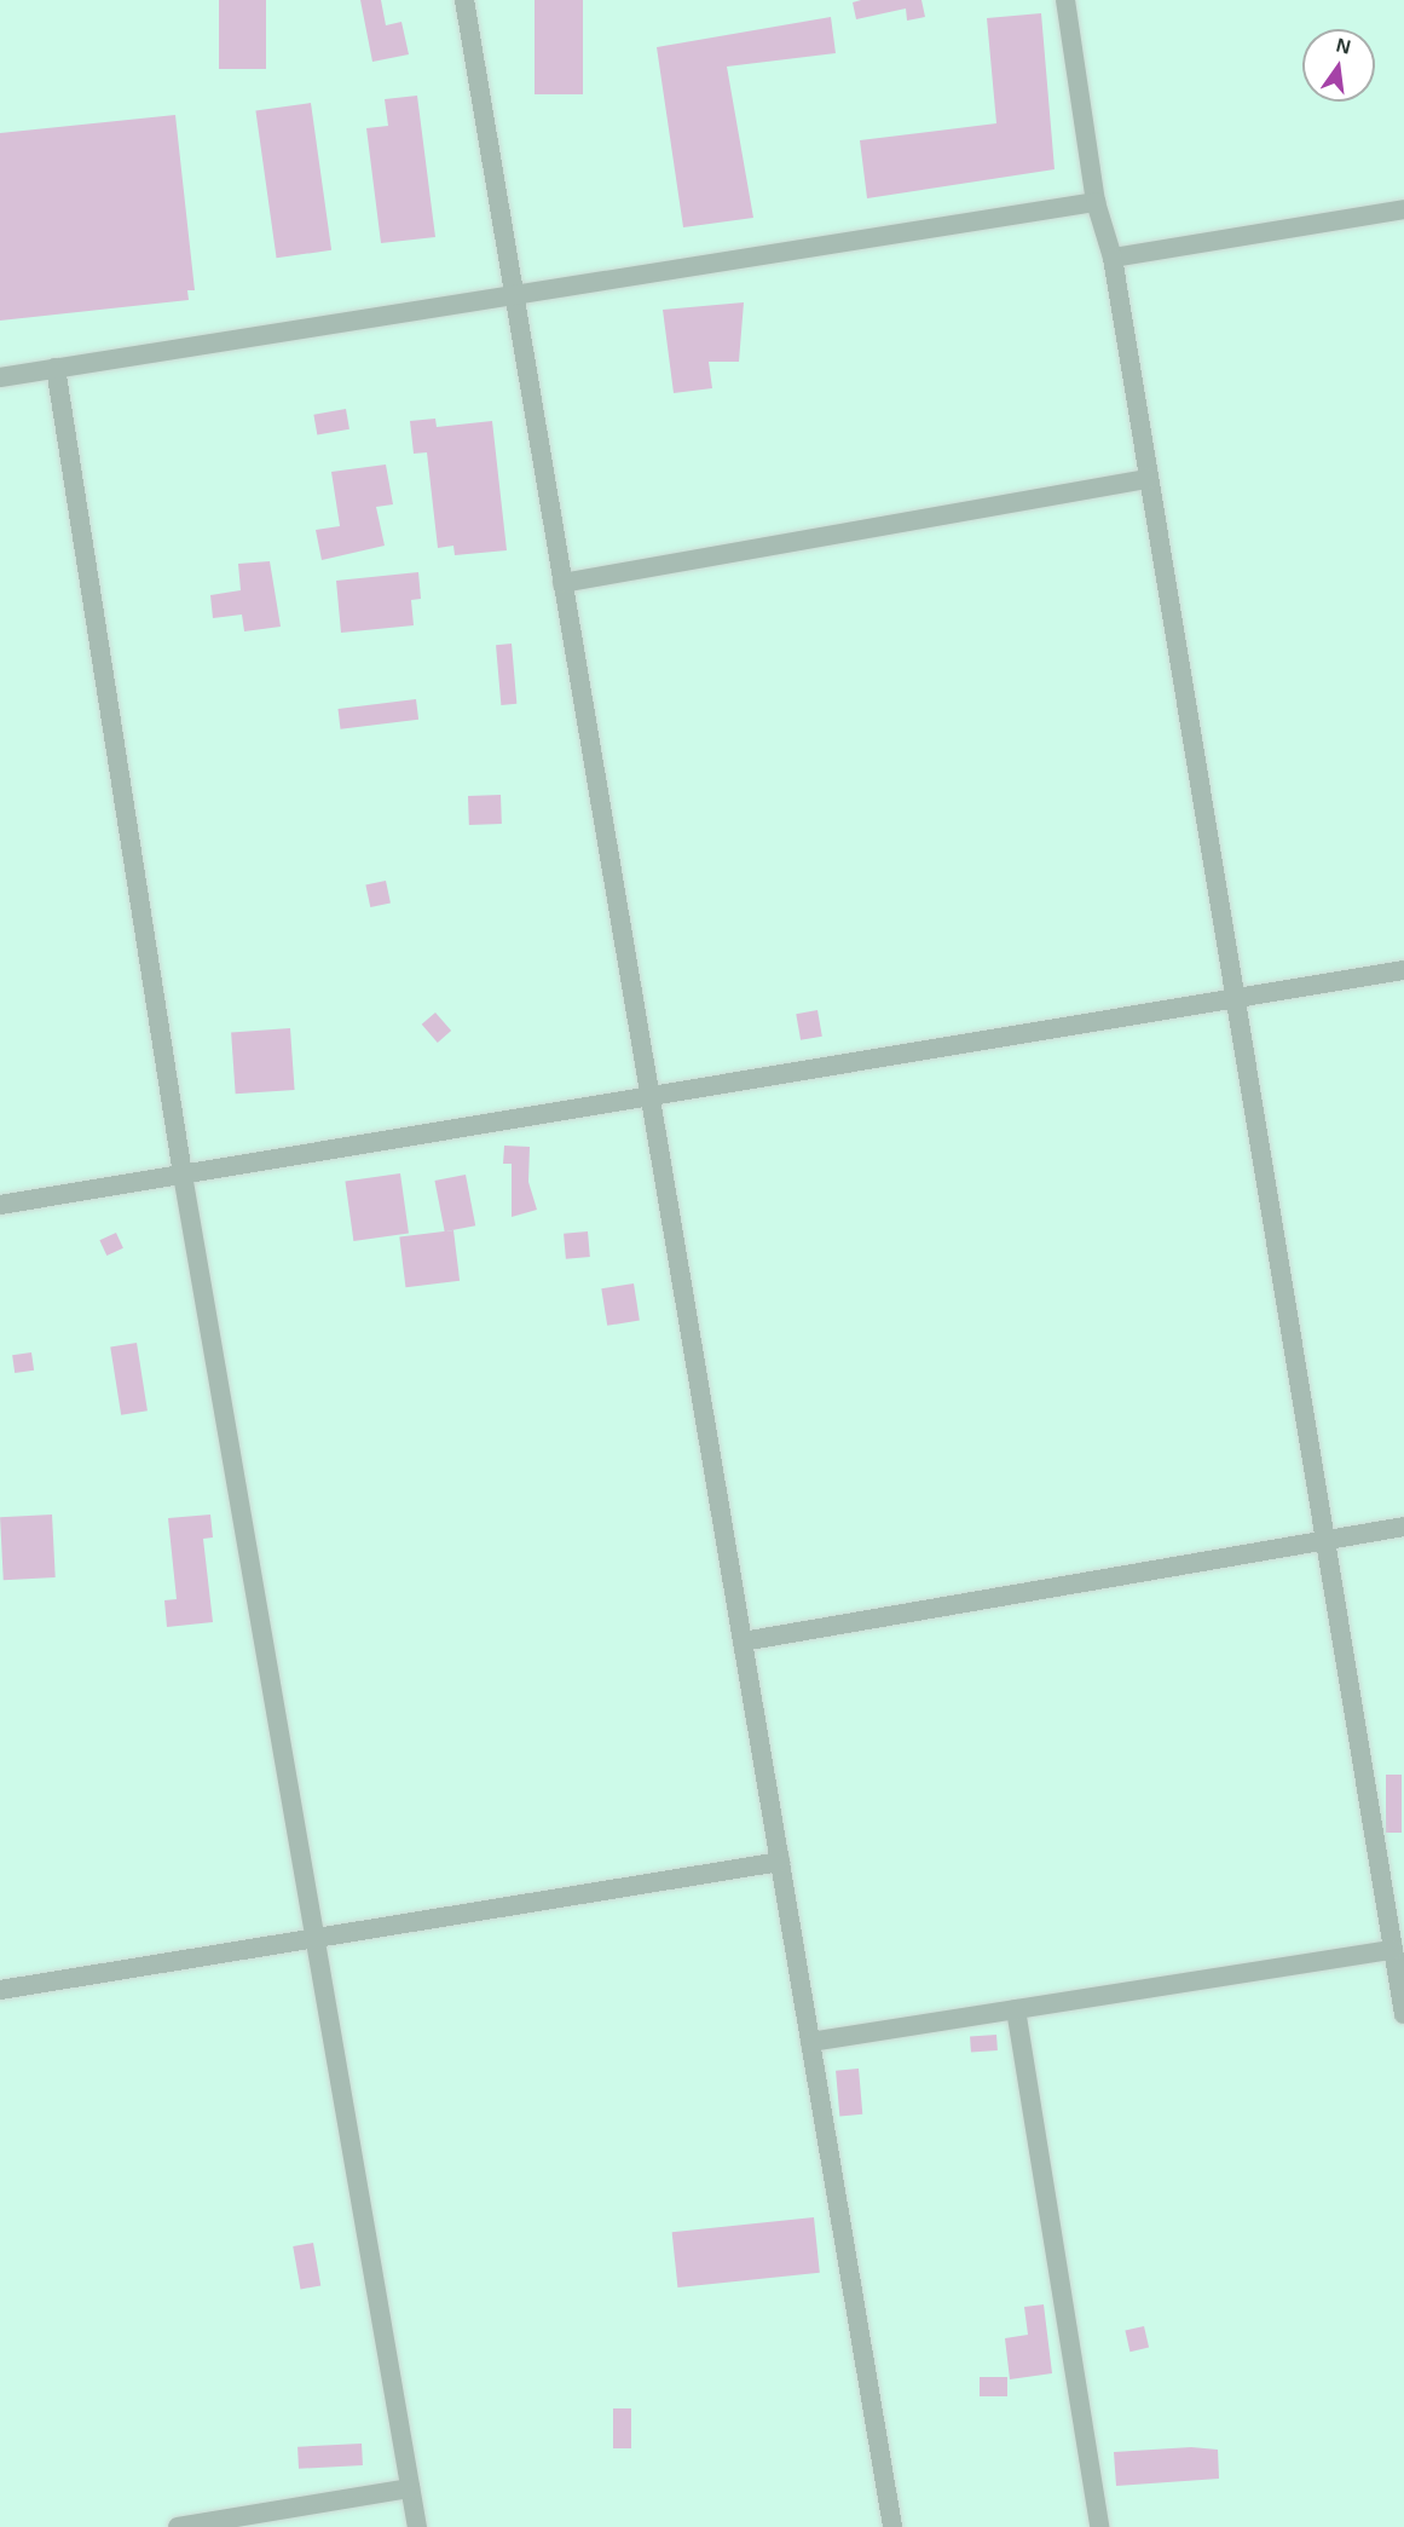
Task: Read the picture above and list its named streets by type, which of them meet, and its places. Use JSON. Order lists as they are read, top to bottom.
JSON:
{
  "north": "top"
}
